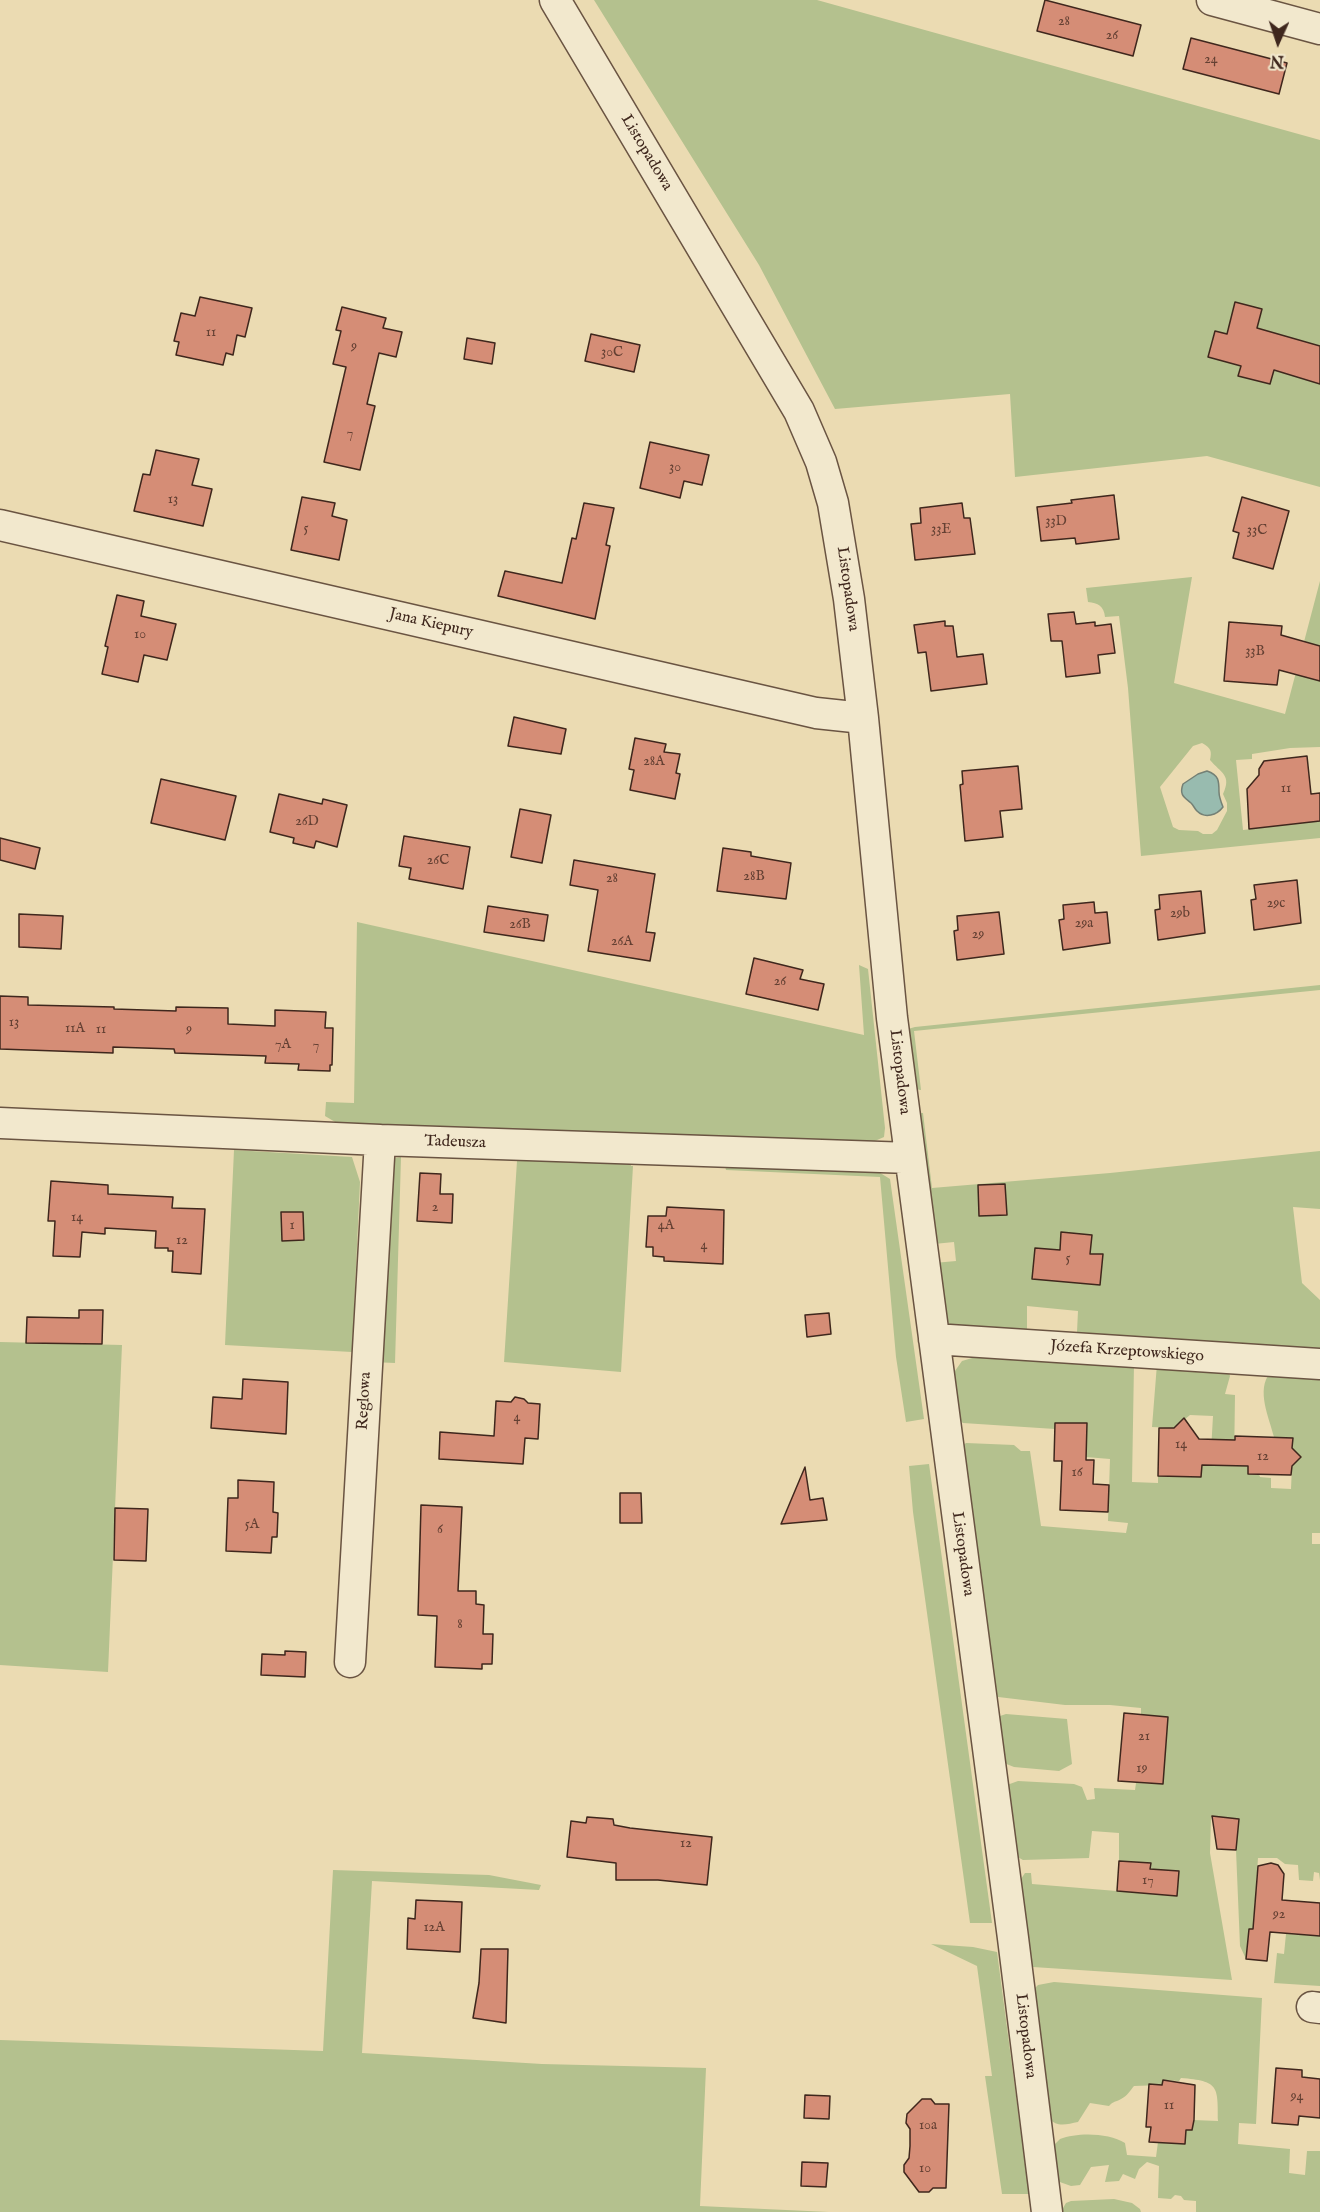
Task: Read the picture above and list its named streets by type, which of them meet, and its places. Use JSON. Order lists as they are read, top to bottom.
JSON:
{
  "streets": {
    "street": [
      "Listopadowa",
      "Jana Kiepury",
      "Tadeusza",
      "Józefa Krzeptowskiego",
      "Reglowa"
    ]
  },
  "crossings": [
    ["Listopadowa", "Jana Kiepury"],
    ["Listopadowa", "Tadeusza"],
    ["Listopadowa", "Józefa Krzeptowskiego"],
    ["Tadeusza", "Reglowa"]
  ],
  "house_numbers": [
    "28",
    "26",
    "24",
    "11",
    "9",
    "30C",
    "7",
    "30",
    "13",
    "33D",
    "5",
    "33E",
    "33C",
    "10",
    "33B",
    "28A",
    "11",
    "26D",
    "26C",
    "28B",
    "28",
    "29c",
    "29b",
    "29a",
    "26B",
    "29",
    "26A",
    "26",
    "13",
    "11A",
    "11",
    "9",
    "7A",
    "7",
    "2",
    "14",
    "1",
    "4A",
    "12",
    "4",
    "5",
    "4",
    "14",
    "12",
    "16",
    "5A",
    "6",
    "8",
    "21",
    "19",
    "12",
    "17",
    "92",
    "12A",
    "94",
    "11",
    "10a",
    "10"
  ],
  "north": "bottom"
}
